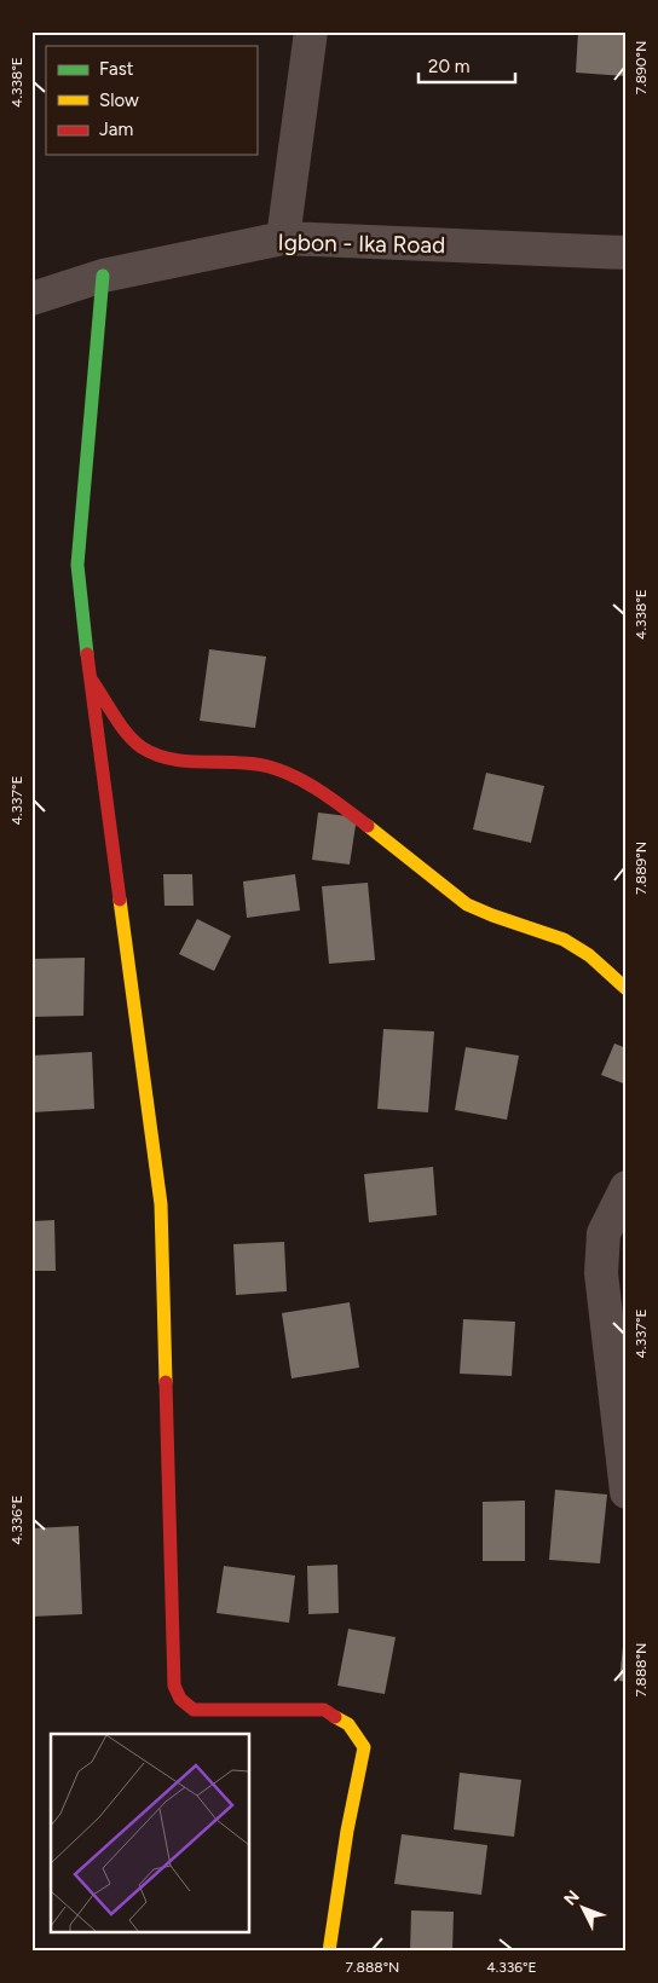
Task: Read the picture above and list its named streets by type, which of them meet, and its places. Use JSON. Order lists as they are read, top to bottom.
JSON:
{
  "streets": {
    "street": ["Igbon - Ika Road"]
  },
  "legend": ["Fast", "Slow", "Jam"],
  "scale_bar": "20 m",
  "north": "top left",
  "coordinates": [
    "7.890°N",
    "4.338°E",
    "4.337°E",
    "7.889°N",
    "4.336°E",
    "7.888°N"
  ]
}
